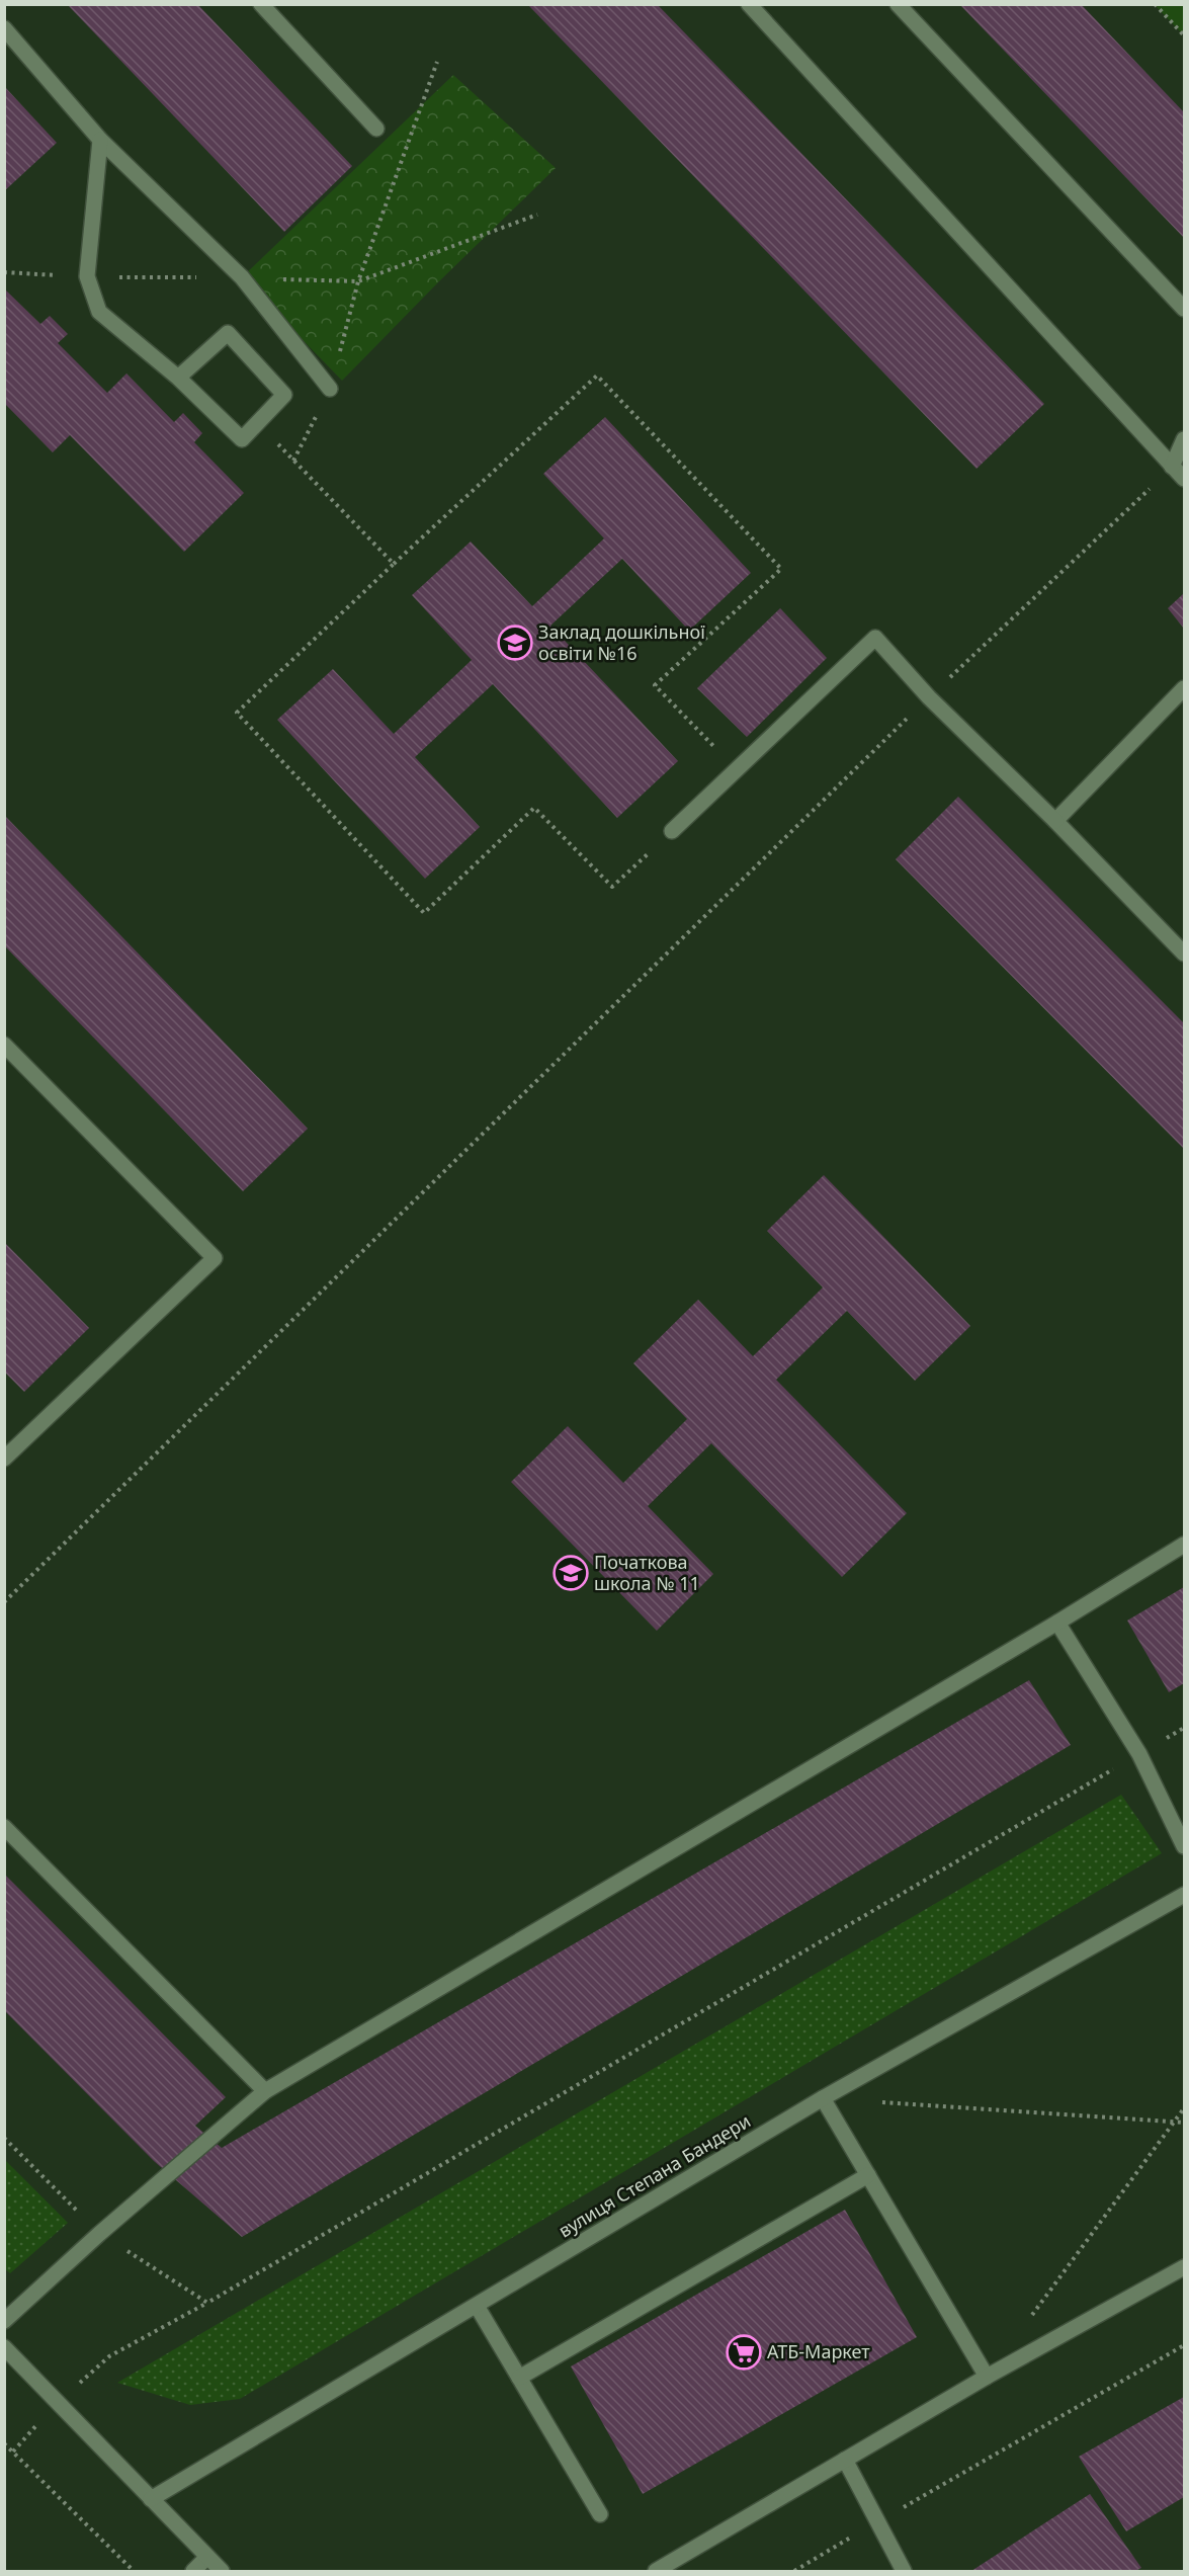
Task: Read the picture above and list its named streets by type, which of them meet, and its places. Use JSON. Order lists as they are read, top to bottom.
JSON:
{
  "streets": {
    "street": ["вулиця Степана Бандери"]
  },
  "places": {
    "school or university": ["Заклад дошкільної освіти №16", "Початкова школа № 11"],
    "supermarket": ["АТБ-Маркет"]
  }
}
